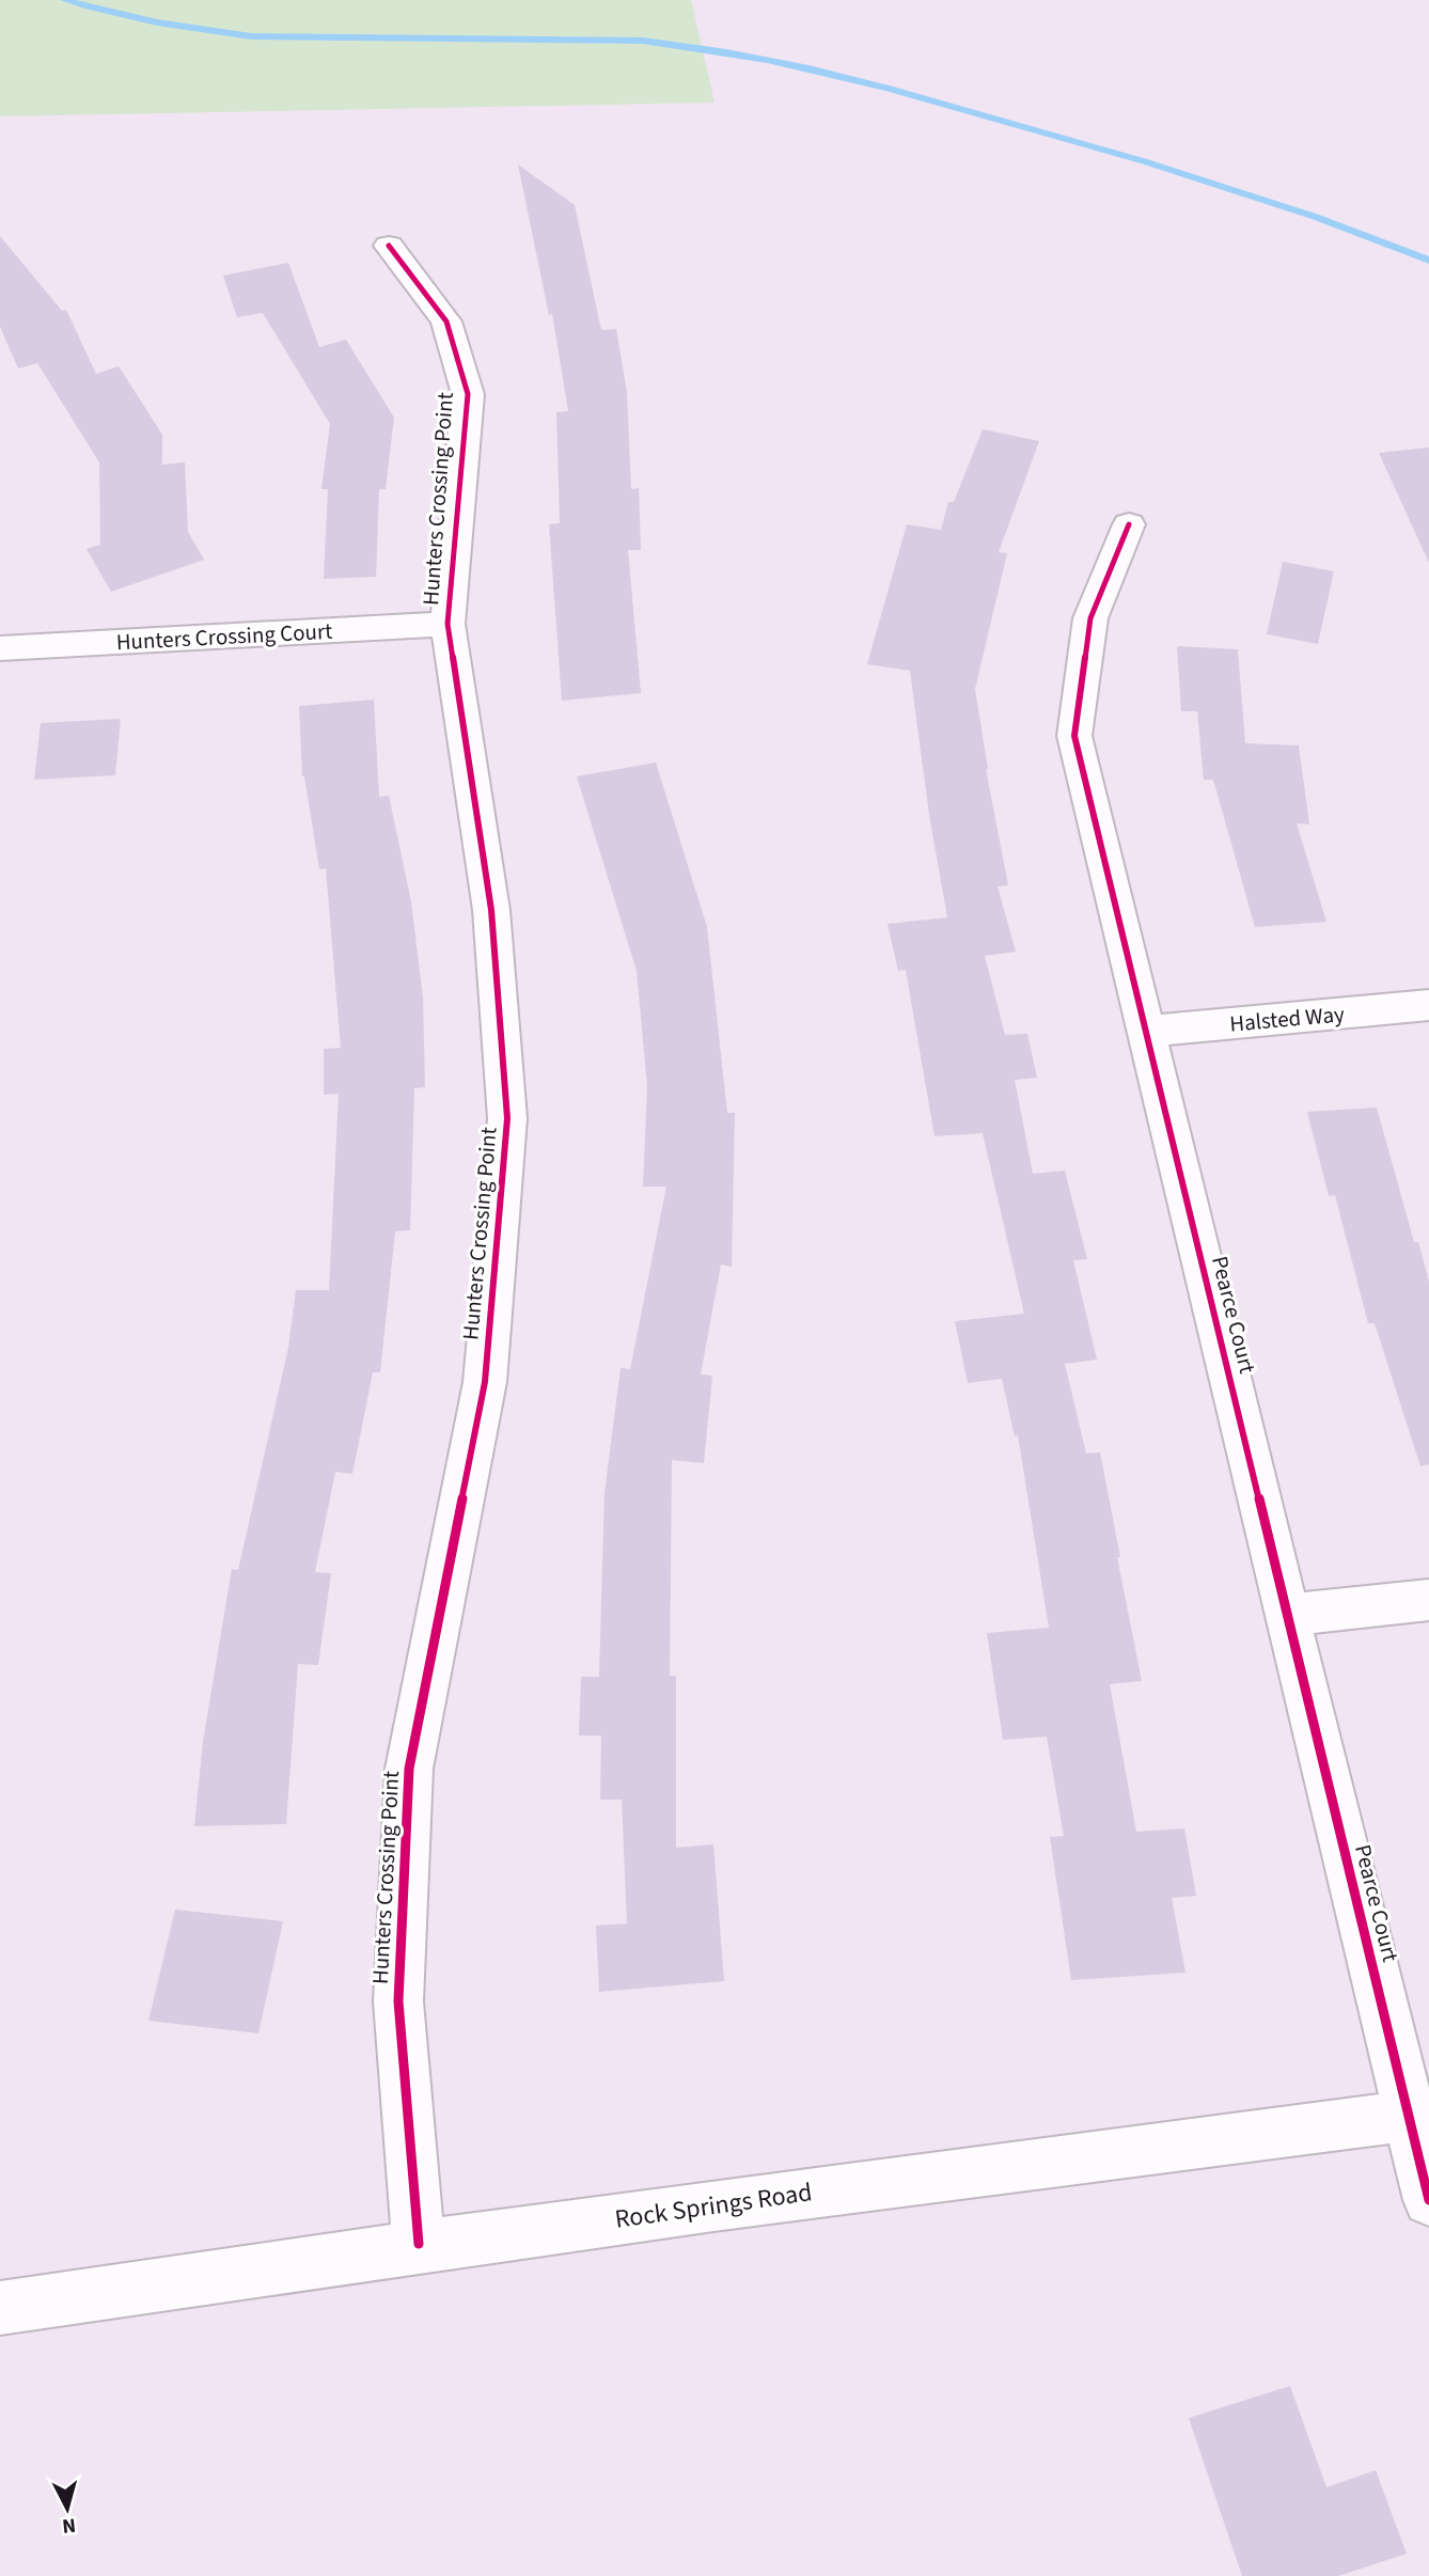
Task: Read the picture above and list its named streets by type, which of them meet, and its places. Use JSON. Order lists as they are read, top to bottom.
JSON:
{
  "streets": {
    "street": [
      "Hunters Crossing Point",
      "Hunters Crossing Court",
      "Halsted Way",
      "Pearce Court",
      "Rock Springs Road"
    ]
  },
  "crossings": [
    ["Hunters Crossing Point", "Hunters Crossing Court"],
    ["Hunters Crossing Point", "Rock Springs Road"],
    ["Halsted Way", "Pearce Court"],
    ["Pearce Court", "Rock Springs Road"]
  ],
  "north": "bottom"
}
